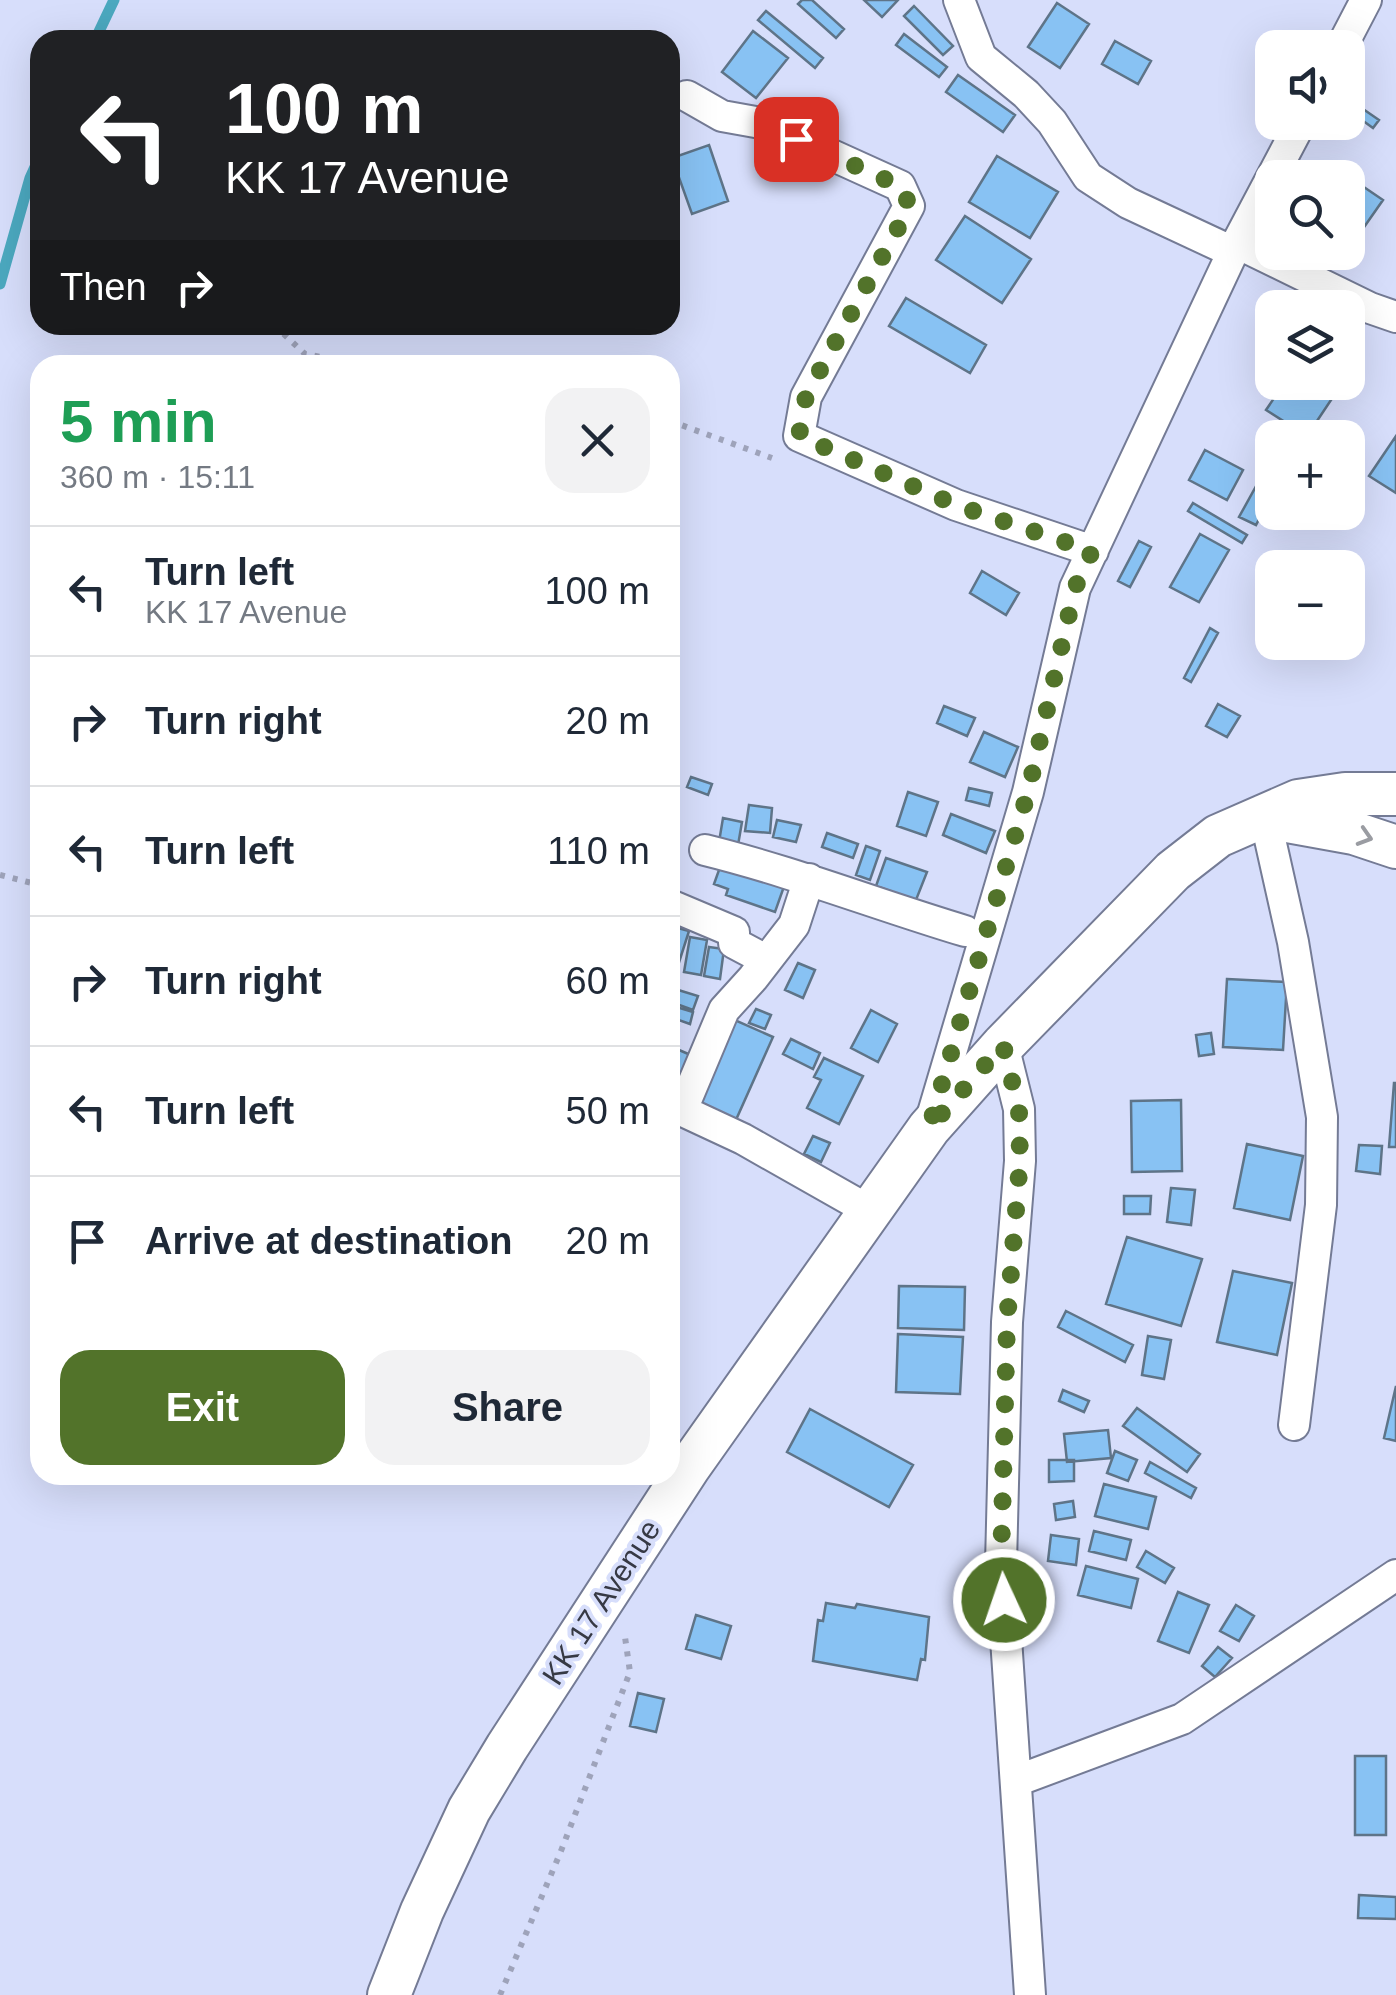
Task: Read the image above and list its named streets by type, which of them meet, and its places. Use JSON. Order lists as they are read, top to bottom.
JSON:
{
  "streets": {
    "street": ["KK 17 Avenue"]
  },
  "page": {
    "map_buttons": ["+", "−"],
    "turn": ["100 m", "KK 17 Avenue"],
    "then": "Then",
    "heading": ["5 min", "360 m · 15:11"],
    "list": [
      {
        "name": "Turn left",
        "note": "KK 17 Avenue",
        "value": "100 m"
      },
      {
        "name": "Turn right",
        "value": "20 m"
      },
      {
        "name": "Turn left",
        "value": "110 m"
      },
      {
        "name": "Turn right",
        "value": "60 m"
      },
      {
        "name": "Turn left",
        "value": "50 m"
      },
      {
        "name": "Arrive at destination",
        "value": "20 m"
      }
    ],
    "buttons": ["Exit", "Share"]
  }
}
